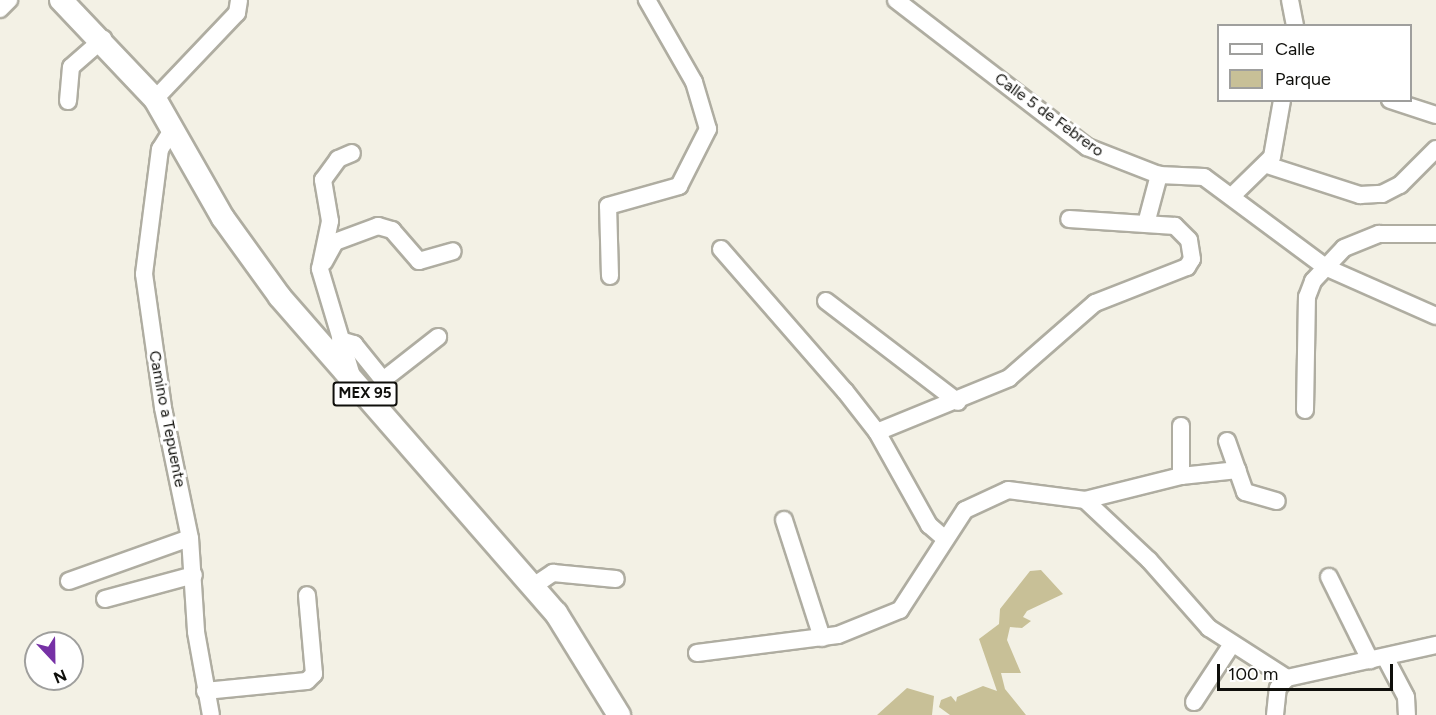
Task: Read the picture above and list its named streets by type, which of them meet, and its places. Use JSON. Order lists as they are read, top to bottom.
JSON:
{
  "streets": {
    "main road": ["MEX 95"],
    "street": ["Calle 5 de Febrero", "Camino a Tepuente"]
  },
  "crossings": [
    ["MEX 95", "Camino a Tepuente"]
  ],
  "legend": ["Calle", "Parque"],
  "scale_bar": "100 m",
  "north": "bottom"
}
